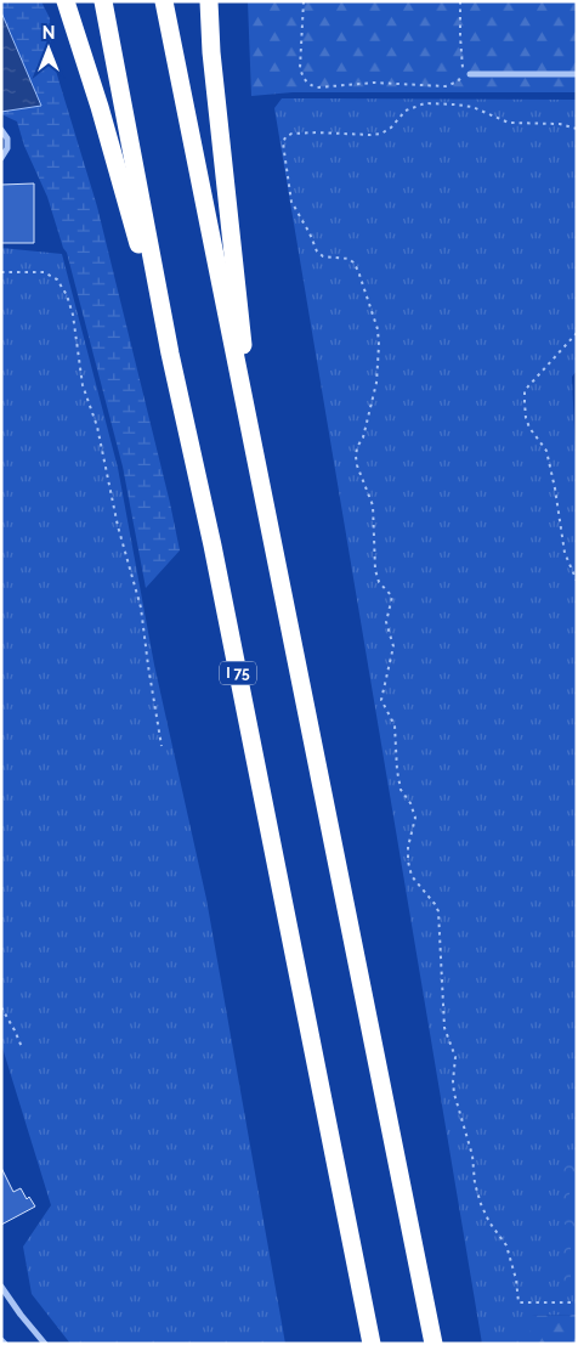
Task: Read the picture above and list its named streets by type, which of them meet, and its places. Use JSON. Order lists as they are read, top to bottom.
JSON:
{
  "streets": {
    "highway": ["I 75"]
  },
  "north": "top"
}
